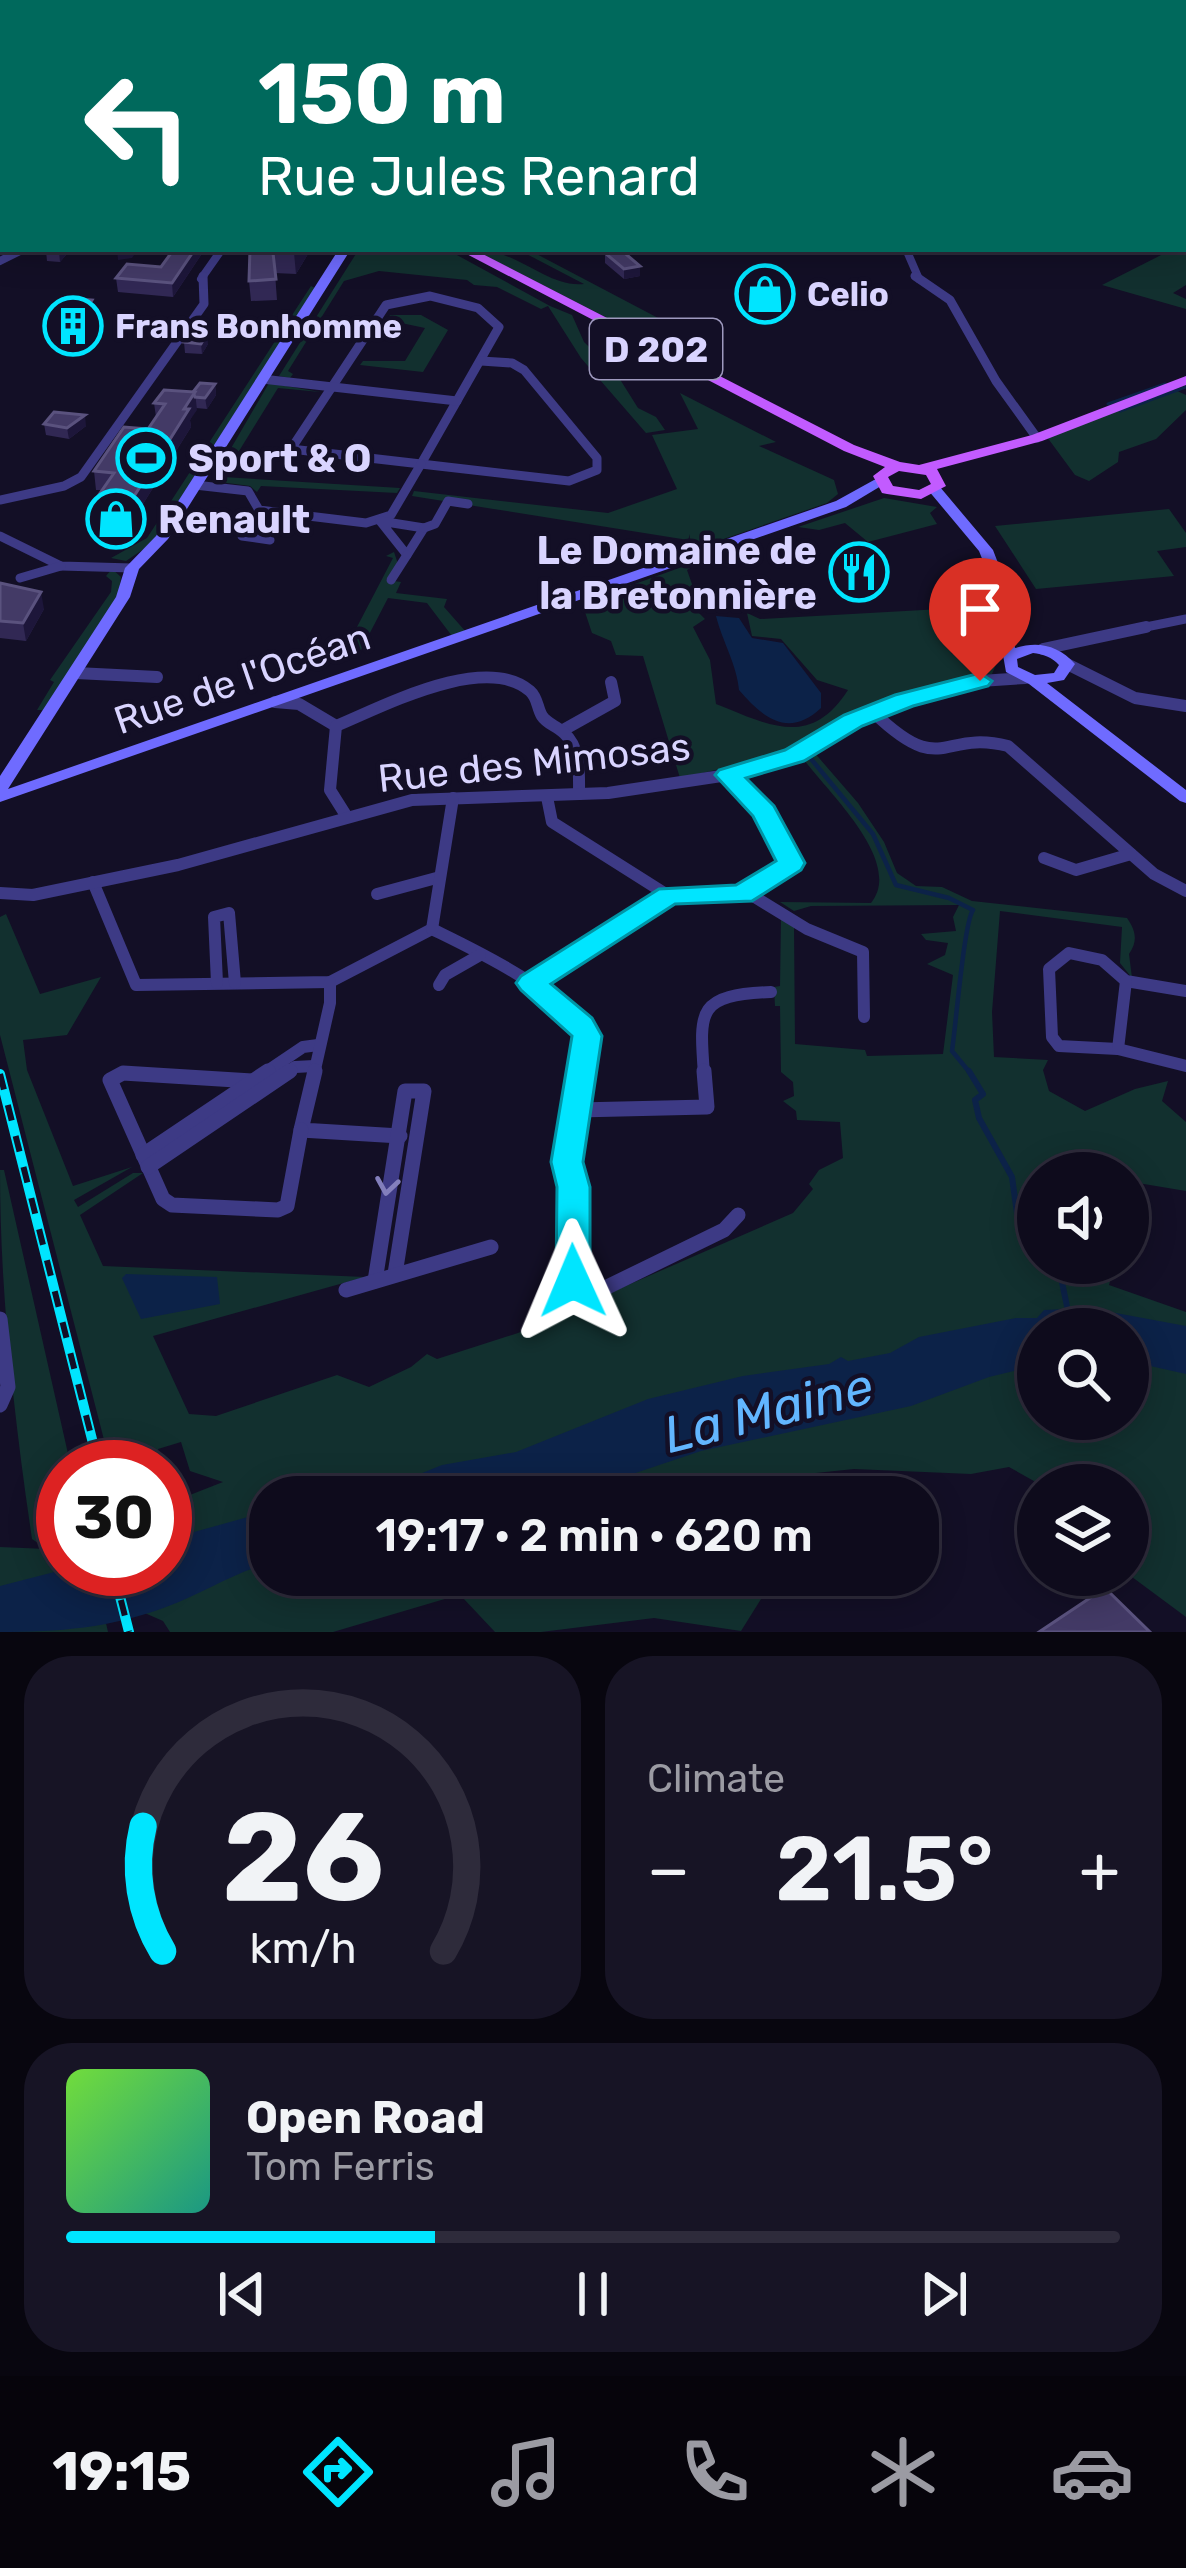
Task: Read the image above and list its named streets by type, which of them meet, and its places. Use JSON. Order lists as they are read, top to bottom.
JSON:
{
  "streets": {
    "main road": ["D 202", "Rue de l'Océan"],
    "street": ["Rue des Mimosas"]
  },
  "crossings": [
    ["D 202", "Rue de l'Océan"]
  ],
  "water": ["La Maine"],
  "places": {
    "shop": ["Celio", "Renault"],
    "building": ["Frans Bonhomme"],
    "sports": ["Sport & O"],
    "restaurant": ["Le Domaine de la Bretonnière"]
  },
  "page": {
    "turn": ["150 m", "Rue Jules Renard"],
    "limit": "30",
    "trip": "19:17 · 2 min · 620 m",
    "tile": "Climate",
    "heat": ["−", "21.5°", "+"],
    "song": ["Open Road", "Tom Ferris"],
    "tabs": "19:15",
    "gauge": ["26", "km/h"]
  }
}
